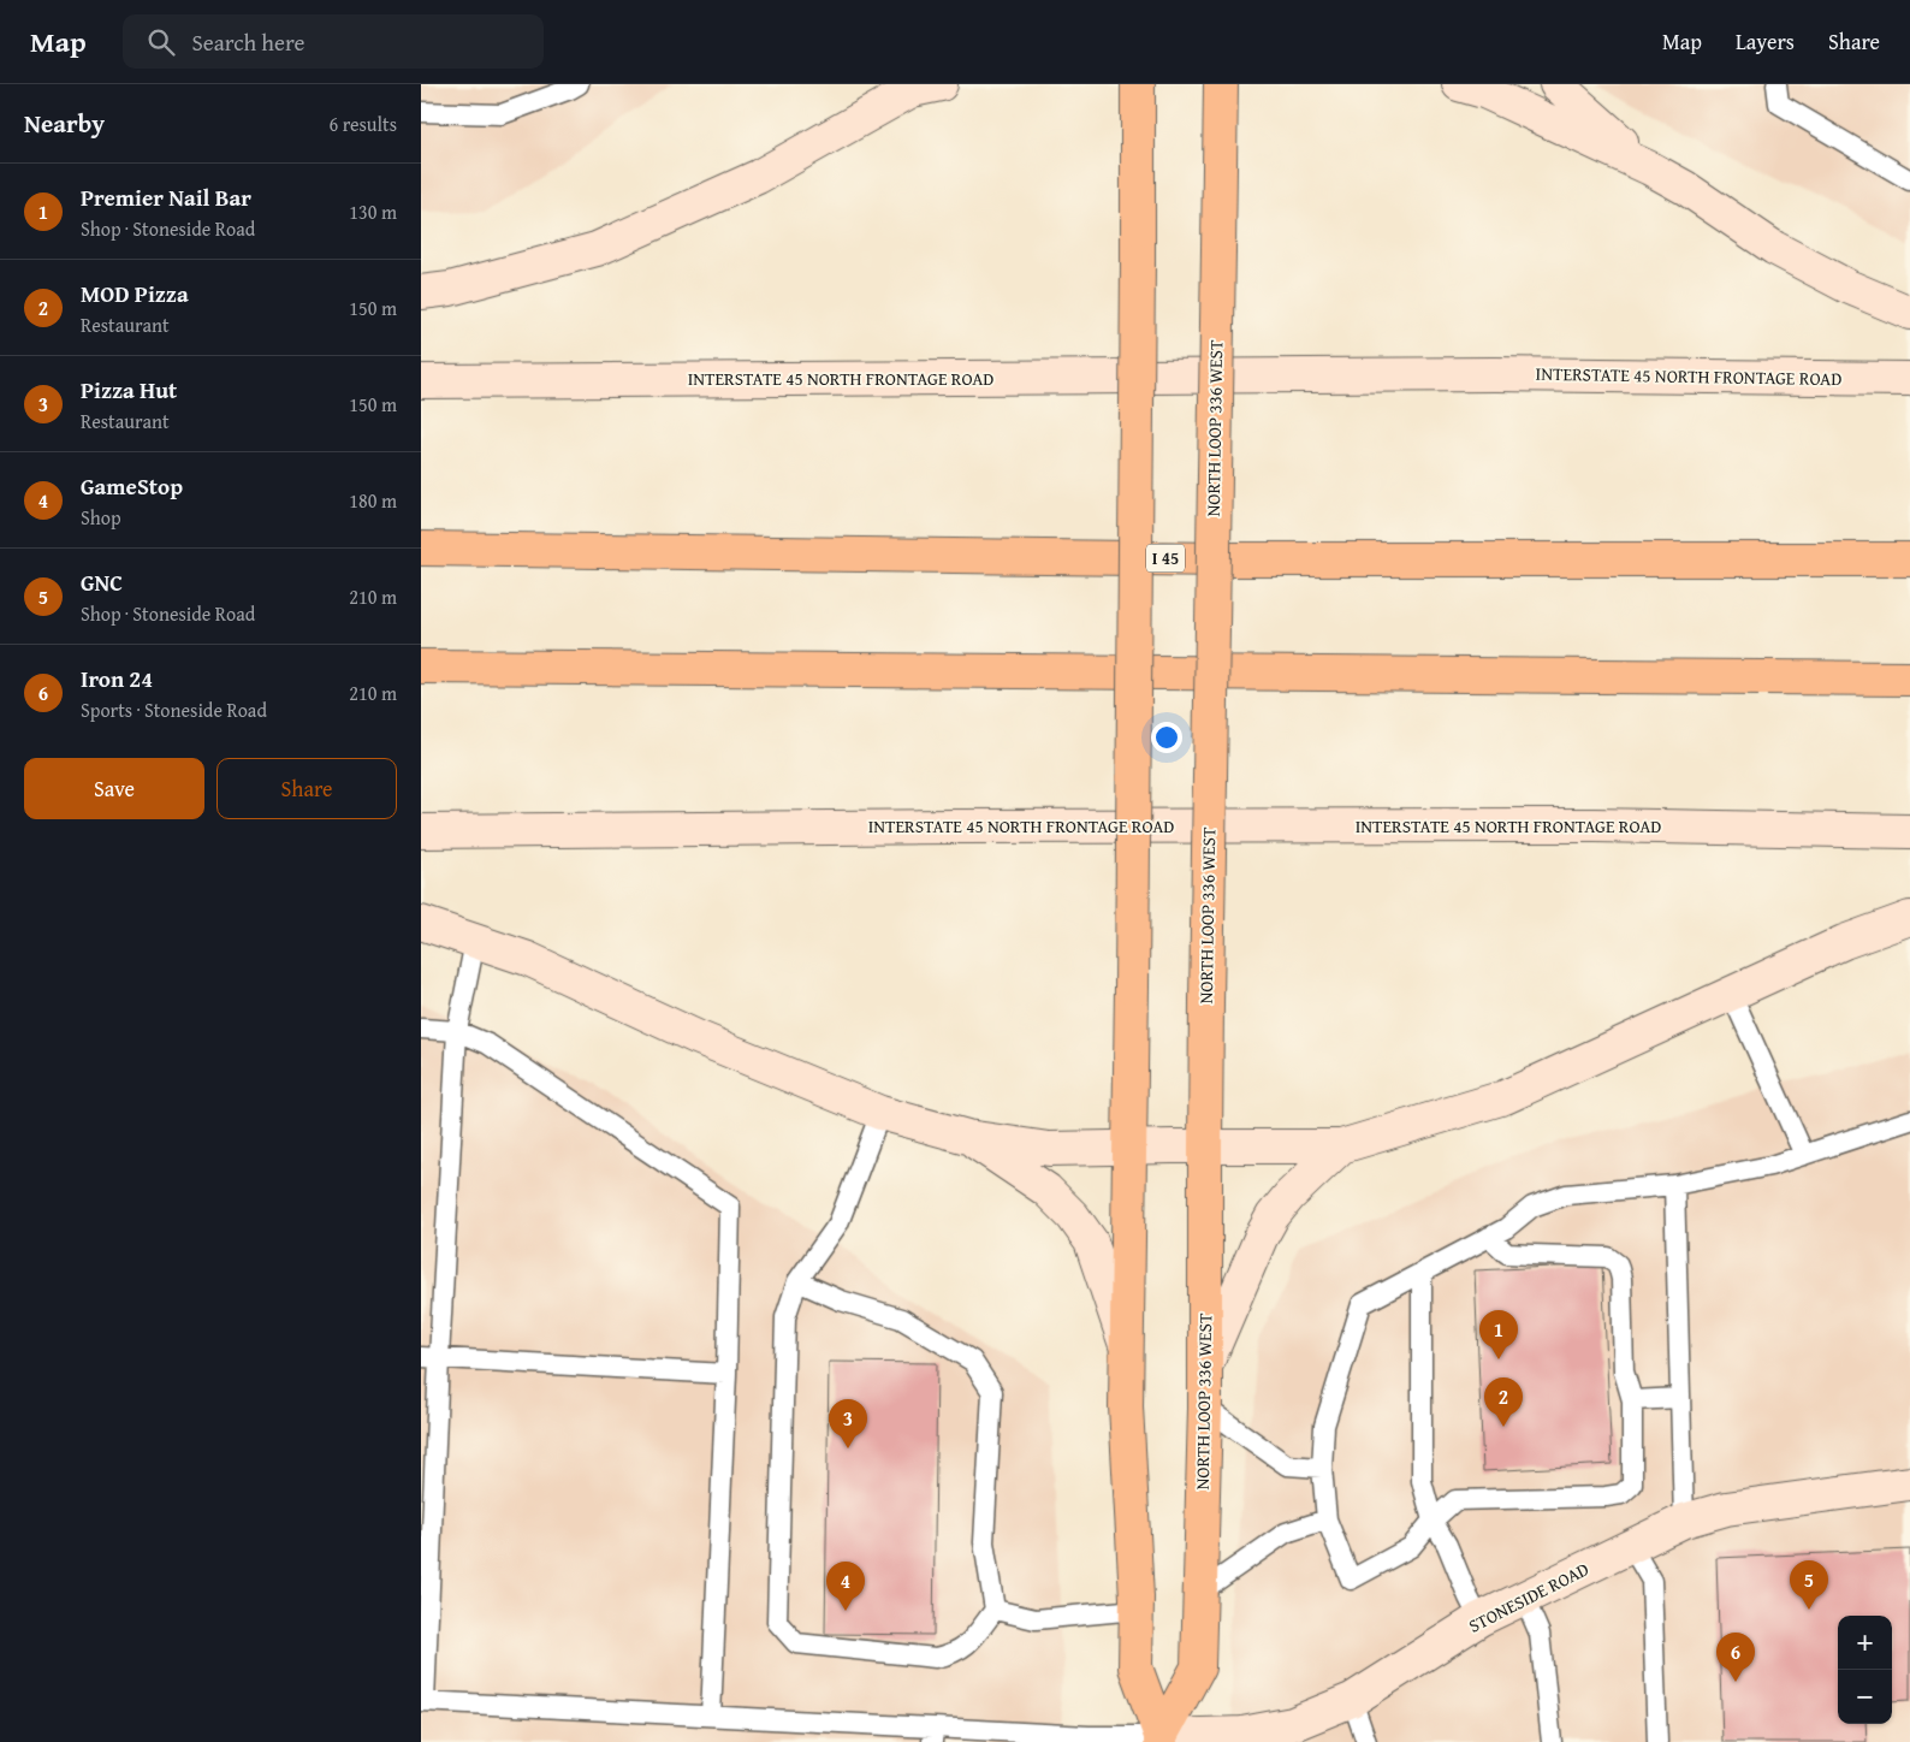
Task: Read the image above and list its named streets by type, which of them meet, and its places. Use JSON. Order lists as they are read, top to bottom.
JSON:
{
  "streets": {
    "main road": [
      "INTERSTATE 45 NORTH FRONTAGE ROAD",
      "NORTH LOOP 336 WEST",
      "I 45",
      "STONESIDE ROAD"
    ]
  },
  "crossings": [
    ["NORTH LOOP 336 WEST", "STONESIDE ROAD"]
  ],
  "page": {
    "header": "Map",
    "search": "Search here",
    "nav": ["Map", "Layers", "Share"],
    "heading": ["Nearby", "6 results"],
    "list": [
      {
        "mark": "1",
        "name": "Premier Nail Bar",
        "note": "Shop · Stoneside Road",
        "value": "130 m"
      },
      {
        "mark": "2",
        "name": "MOD Pizza",
        "note": "Restaurant",
        "value": "150 m"
      },
      {
        "mark": "3",
        "name": "Pizza Hut",
        "note": "Restaurant",
        "value": "150 m"
      },
      {
        "mark": "4",
        "name": "GameStop",
        "note": "Shop",
        "value": "180 m"
      },
      {
        "mark": "5",
        "name": "GNC",
        "note": "Shop · Stoneside Road",
        "value": "210 m"
      },
      {
        "mark": "6",
        "name": "Iron 24",
        "note": "Sports · Stoneside Road",
        "value": "210 m"
      }
    ],
    "buttons": ["Save", "Share"],
    "pins": [
      "1",
      "2",
      "3",
      "5",
      "4",
      "6"
    ],
    "map_buttons": ["+", "−"]
  }
}
